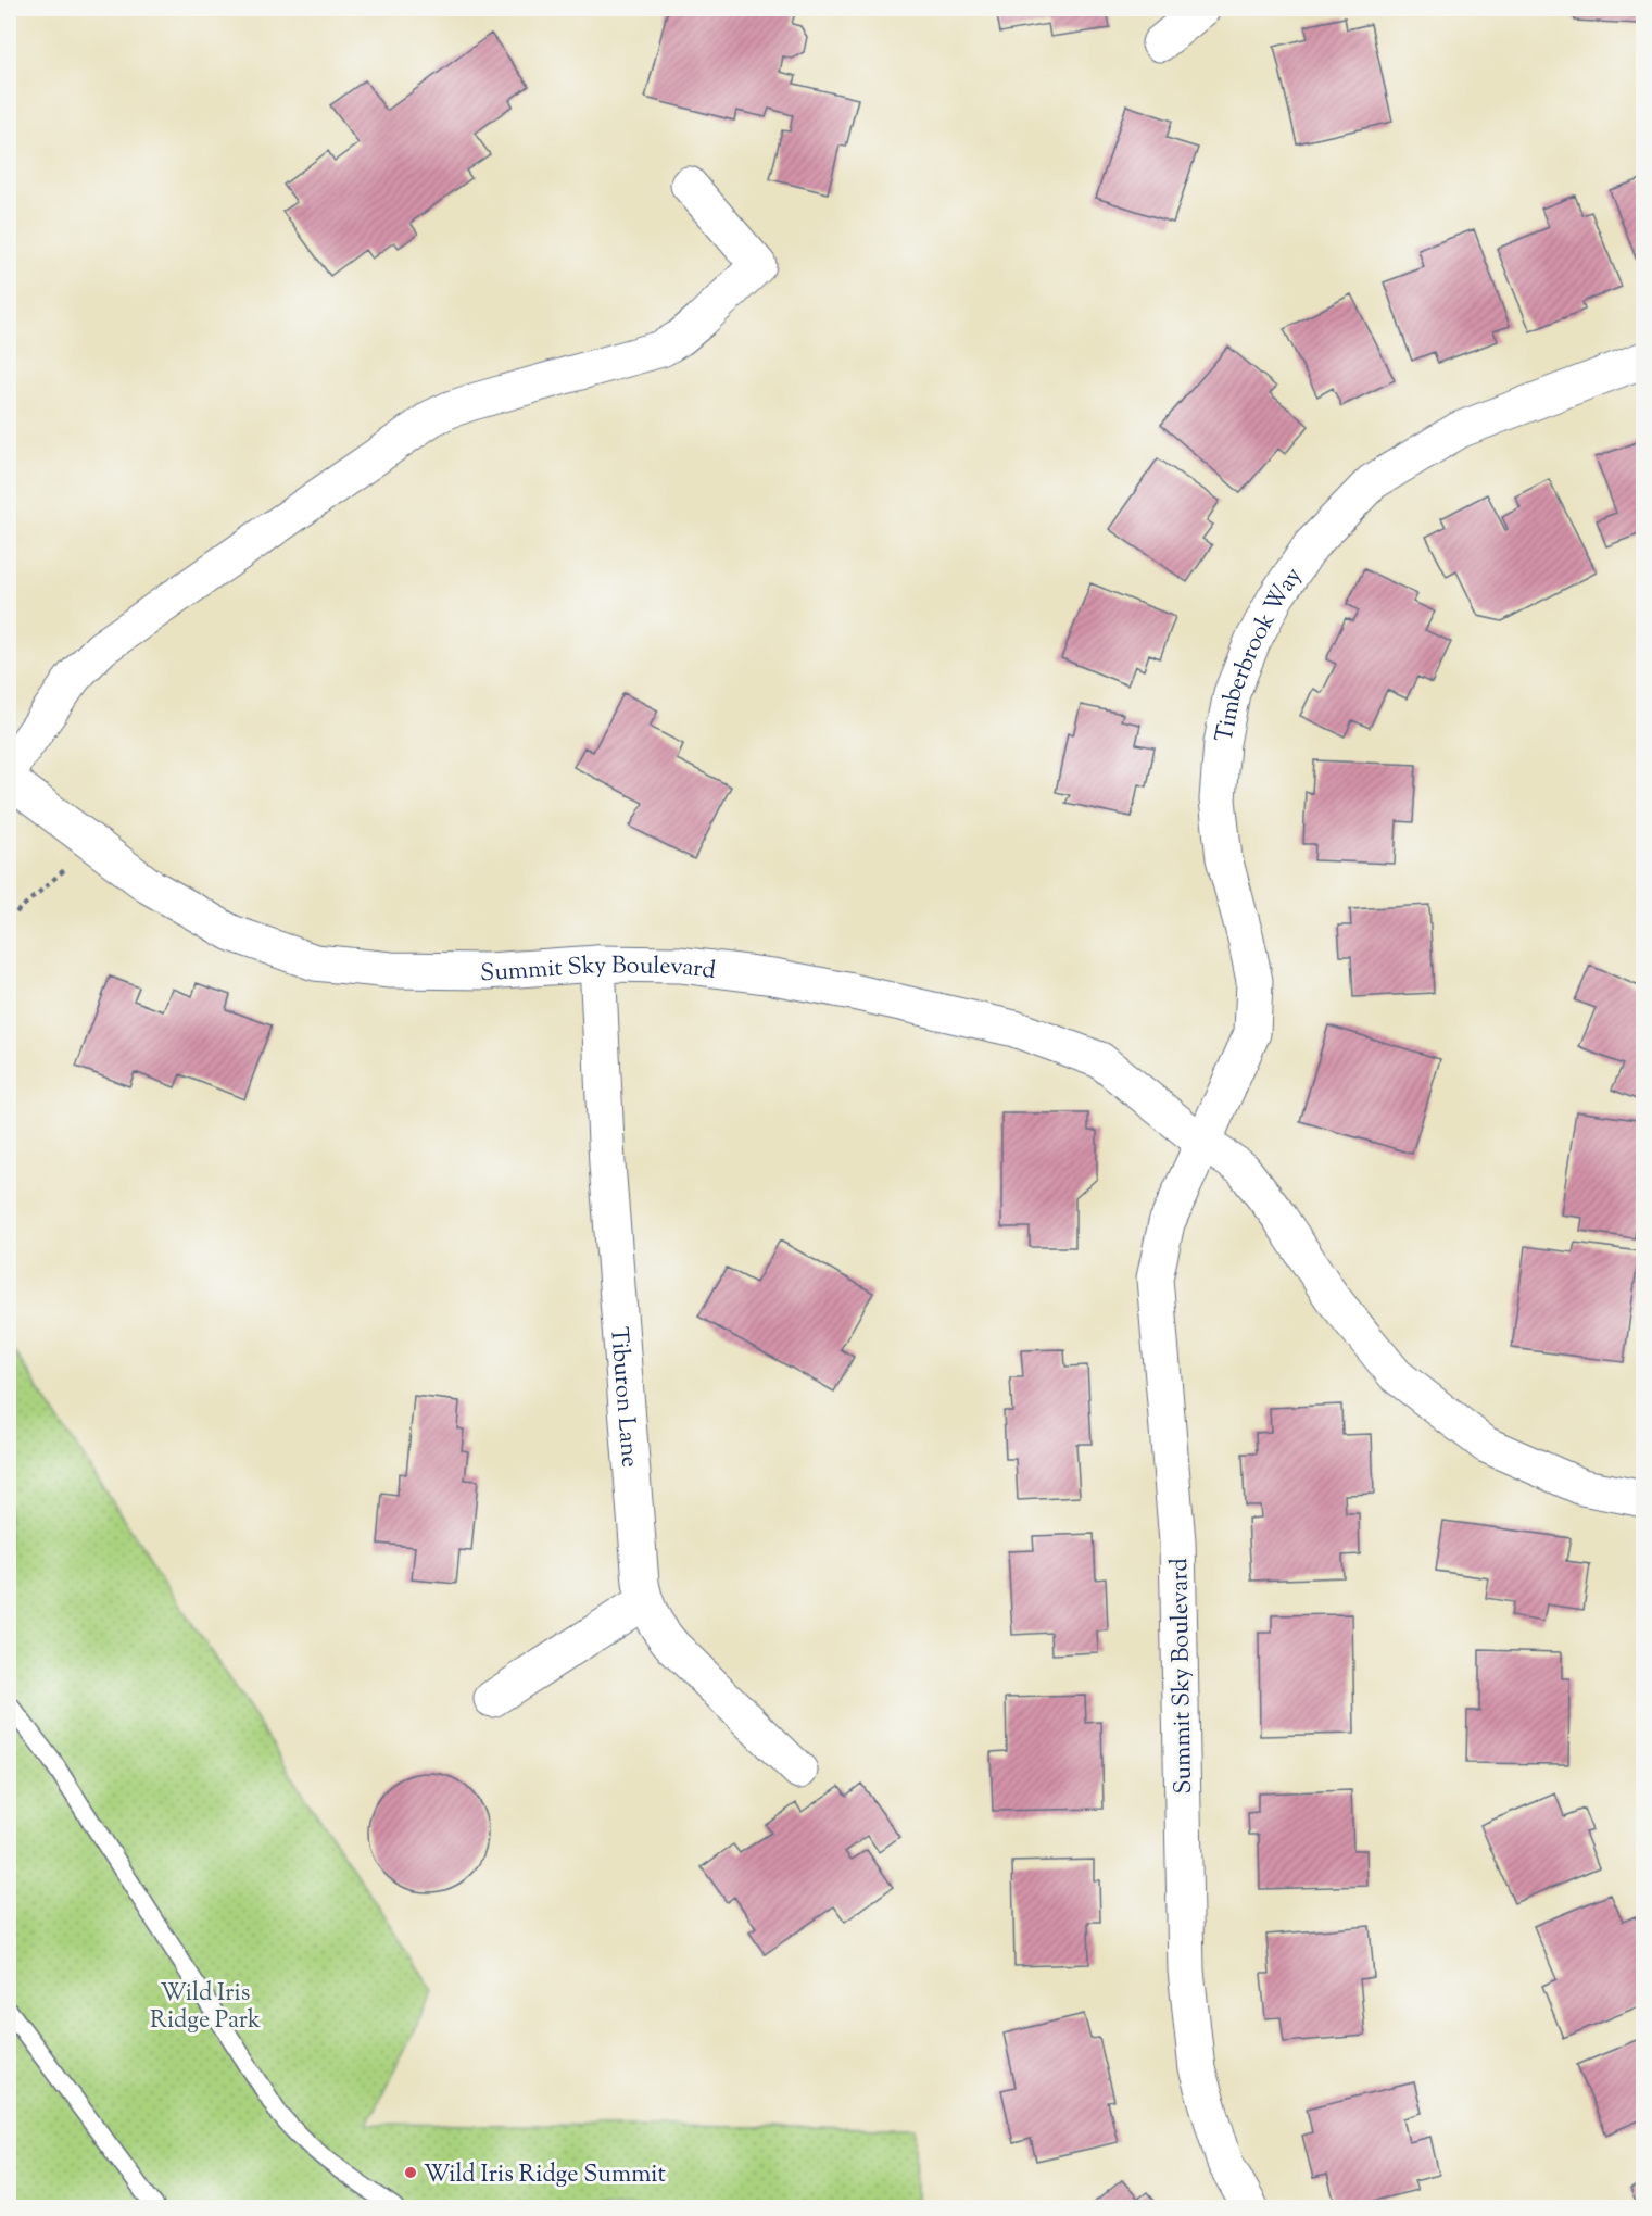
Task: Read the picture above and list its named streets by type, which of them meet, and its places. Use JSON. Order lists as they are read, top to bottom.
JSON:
{
  "streets": {
    "street": ["Timberbrook Way", "Summit Sky Boulevard", "Tiburon Lane"]
  },
  "crossings": [
    ["Timberbrook Way", "Summit Sky Boulevard"],
    ["Summit Sky Boulevard", "Tiburon Lane"]
  ],
  "parks": ["Wild Iris Ridge Park"],
  "places": ["Wild Iris Ridge Summit"]
}
